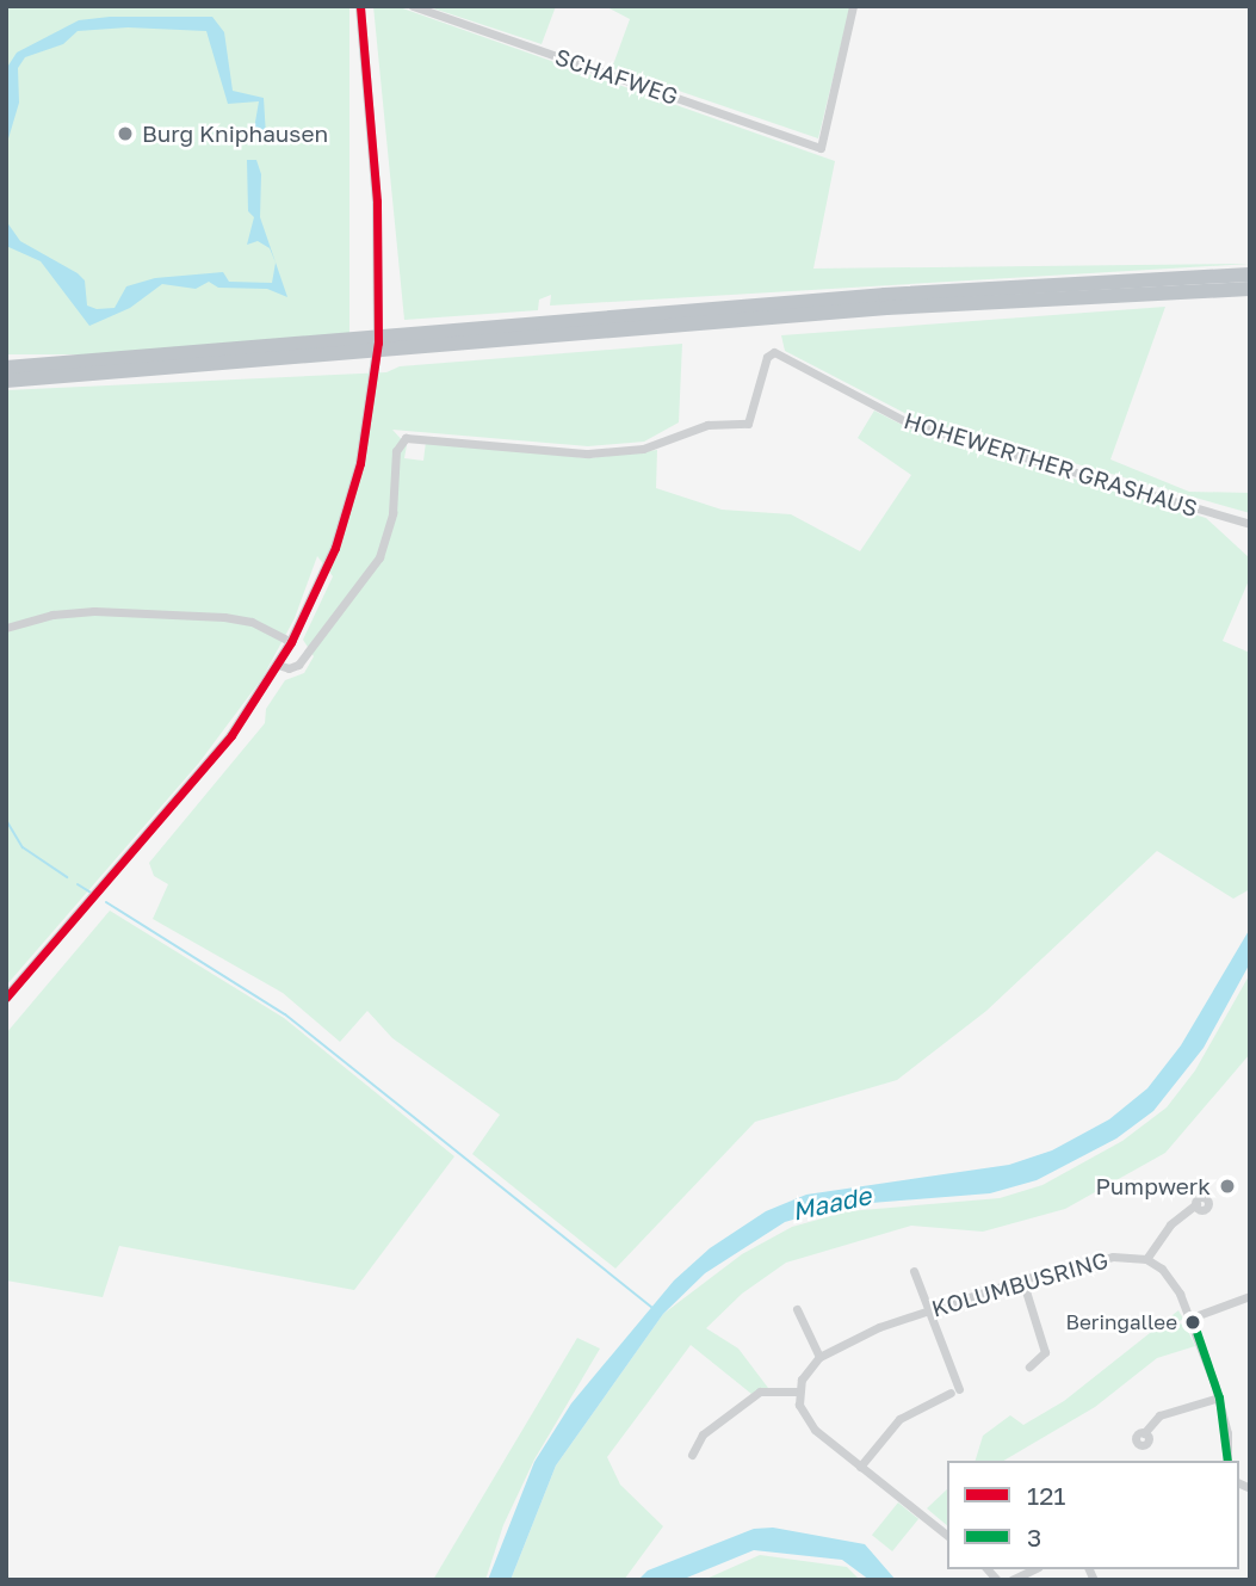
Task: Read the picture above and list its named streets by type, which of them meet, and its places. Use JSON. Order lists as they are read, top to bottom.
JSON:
{
  "streets": {
    "street": ["SCHAFWEG", "HOHEWERTHER GRASHAUS", "KOLUMBUSRING"]
  },
  "water": ["Maade"],
  "places": ["Burg Kniphausen", "Pumpwerk", "Beringallee"],
  "lines": ["transit line 121", "transit line 3"],
  "legend": ["121", "3"]
}
